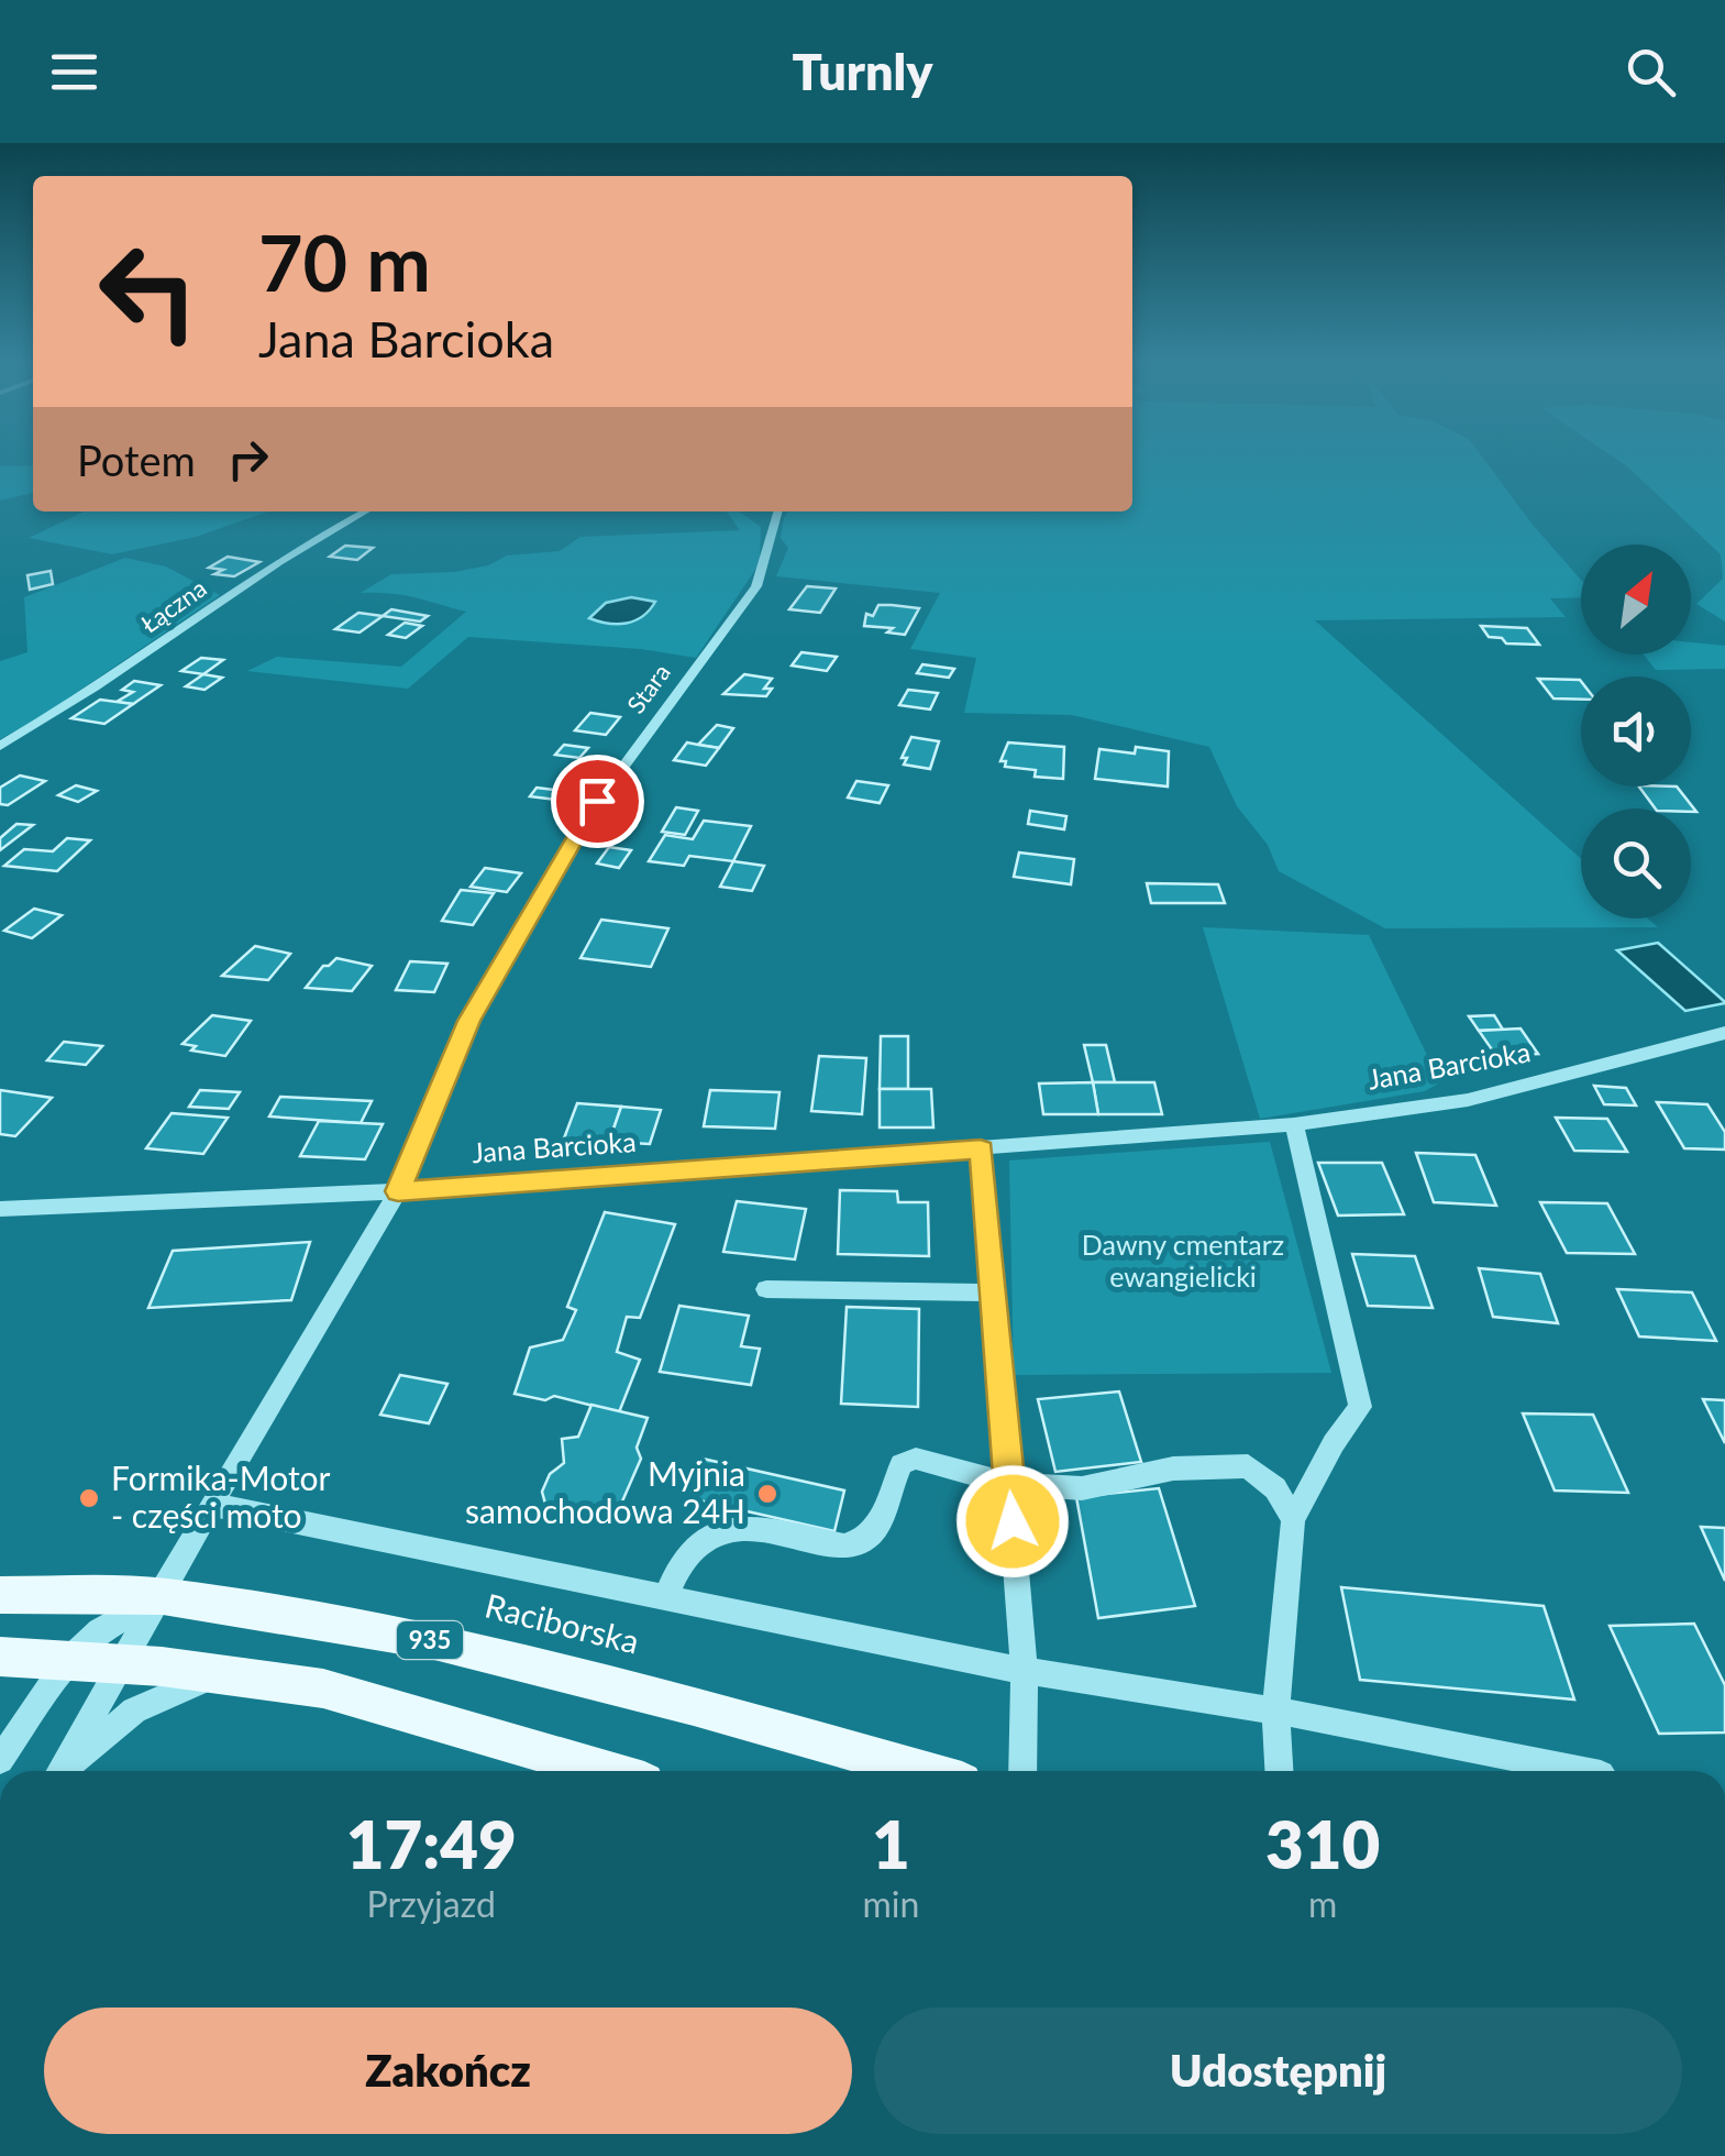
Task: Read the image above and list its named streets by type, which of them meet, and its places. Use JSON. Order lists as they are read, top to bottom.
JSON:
{
  "streets": {
    "main road": ["Raciborska", "935"],
    "street": ["Łączna", "Stara", "Jana Barcioka"]
  },
  "crossings": [
    ["Stara", "Jana Barcioka"],
    ["Stara", "Raciborska"]
  ],
  "parks": ["Dawny cmentarz ewangielicki"],
  "places": ["Myjnia samochodowa 24H", "Formika-Motor - części moto"],
  "north": "top right",
  "page": {
    "header": "Turnly",
    "turn": ["70 m", "Jana Barcioka"],
    "then": "Potem",
    "eta": [
      "17:49",
      "Przyjazd",
      "1",
      "min",
      "310",
      "m"
    ],
    "buttons": ["Zakończ", "Udostępnij"]
  }
}
